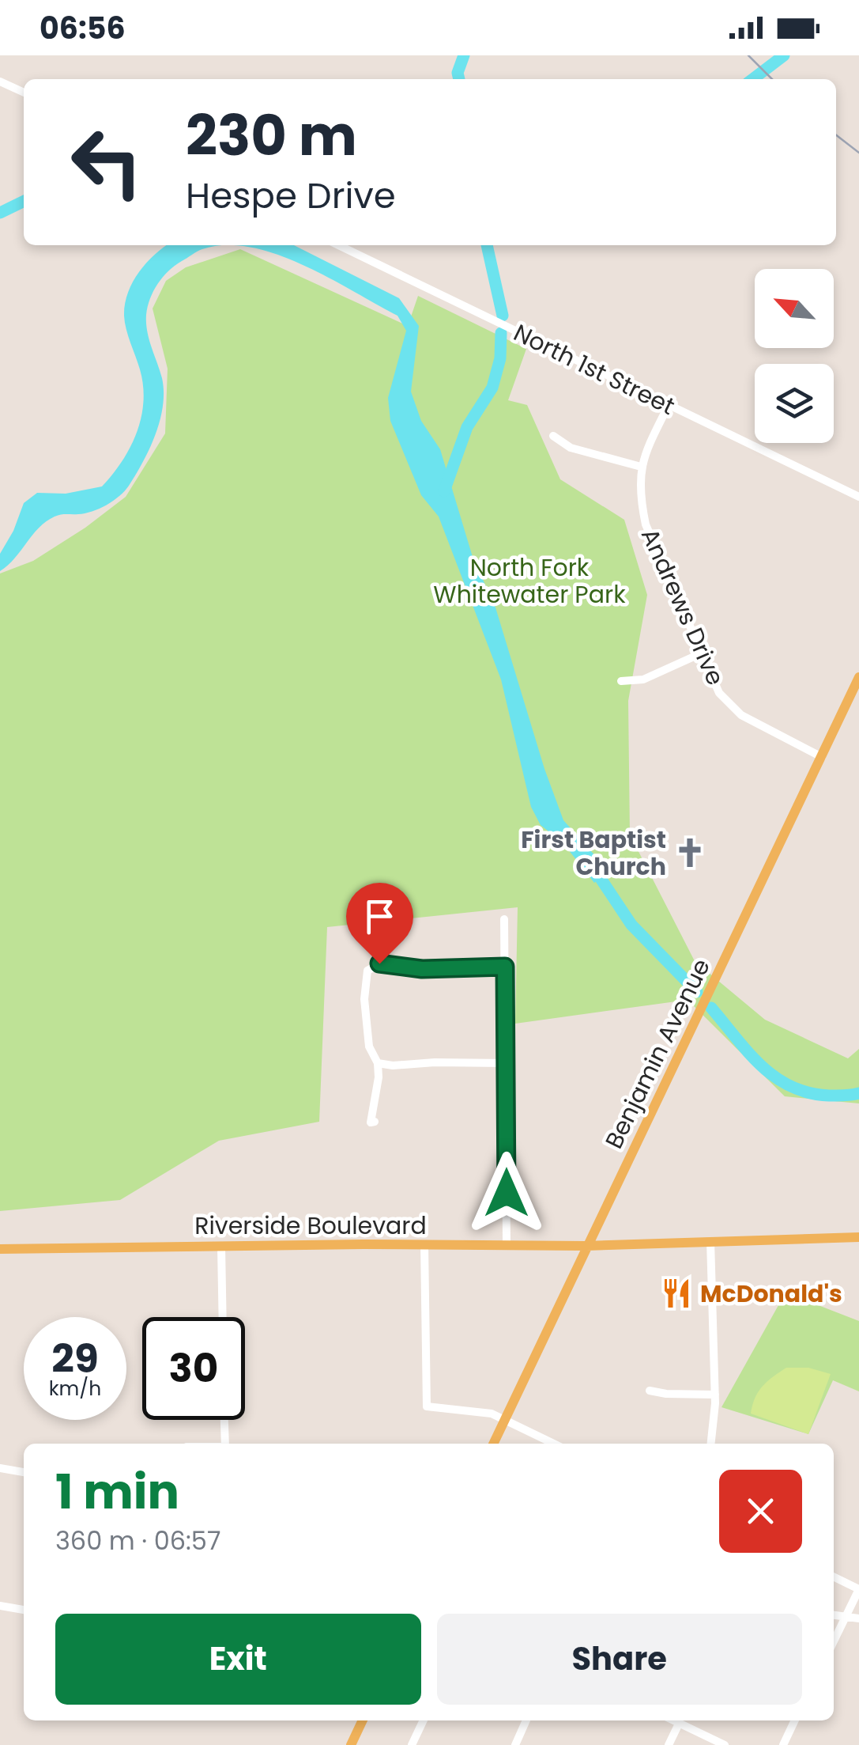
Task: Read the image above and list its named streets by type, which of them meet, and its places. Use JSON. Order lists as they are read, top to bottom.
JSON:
{
  "streets": {
    "main road": ["Benjamin Avenue", "Riverside Boulevard"],
    "street": ["North 1st Street", "Andrews Drive"]
  },
  "crossings": [
    ["North 1st Street", "Andrews Drive"],
    ["Andrews Drive", "Benjamin Avenue"],
    ["Benjamin Avenue", "Riverside Boulevard"]
  ],
  "parks": ["North Fork Whitewater Park"],
  "places": {
    "church": ["First Baptist Church"],
    "restaurant": ["McDonald's"]
  },
  "north": "top left",
  "page": {
    "status": "06:56",
    "turn": ["230 m", "Hespe Drive"],
    "speed": "29 km/h",
    "limit": "30",
    "heading": ["1 min", "360 m · 06:57"],
    "buttons": ["Exit", "Share"]
  }
}
